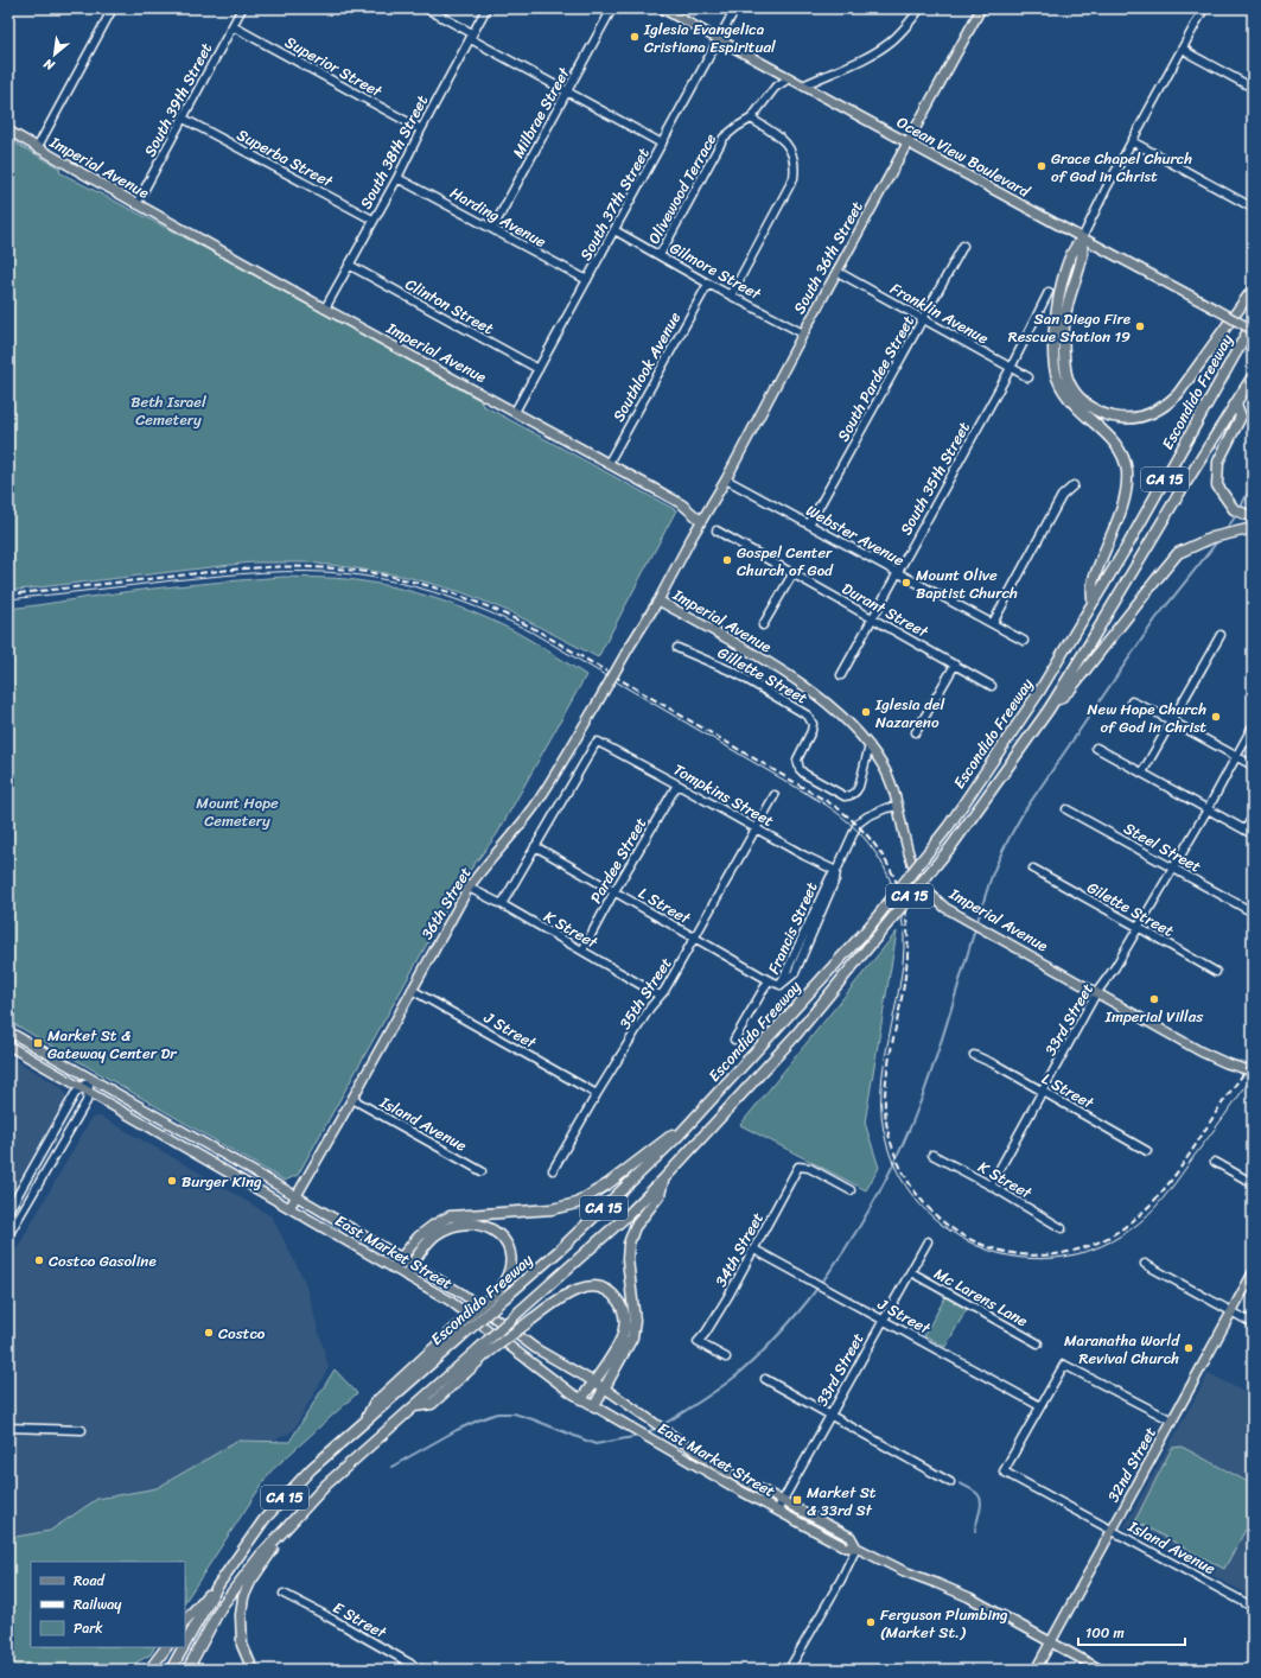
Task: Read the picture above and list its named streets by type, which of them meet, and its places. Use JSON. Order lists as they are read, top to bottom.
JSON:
{
  "streets": {
    "highway": ["Escondido Freeway", "CA 15"],
    "main road": [
      "Ocean View Boulevard",
      "Imperial Avenue",
      "South 36th Street",
      "36th Street",
      "East Market Street",
      "32nd Street"
    ],
    "street": [
      "Superior Street",
      "South 39th Street",
      "Milbrae Street",
      "South 38th Street",
      "Superba Street",
      "Olivewood Terrace",
      "South 37th Street",
      "Harding Avenue",
      "Gilmore Street",
      "Clinton Street",
      "Franklin Avenue",
      "Southlook Avenue",
      "South Pardee Street",
      "South 35th Street",
      "Webster Avenue",
      "Durant Street",
      "Gillette Street",
      "Tompkins Street",
      "Steel Street",
      "Pardee Street",
      "L Street",
      "Gilette Street",
      "Francis Street",
      "K Street",
      "35th Street",
      "33rd Street",
      "J Street",
      "Island Avenue",
      "34th Street",
      "Mc Larens Lane",
      "E Street"
    ]
  },
  "crossings": [
    ["Superior Street", "South 39th Street"],
    ["Superior Street", "South 38th Street"],
    ["South 39th Street", "Superba Street"],
    ["South 39th Street", "Imperial Avenue"],
    ["Milbrae Street", "Harding Avenue"],
    ["South 38th Street", "Superba Street"],
    ["South 38th Street", "Imperial Avenue"],
    ["South 38th Street", "Harding Avenue"],
    ["South 38th Street", "Clinton Street"],
    ["Ocean View Boulevard", "Olivewood Terrace"],
    ["Ocean View Boulevard", "South 37th Street"],
    ["Ocean View Boulevard", "South 36th Street"],
    ["Imperial Avenue", "South 37th Street"],
    ["Imperial Avenue", "South 36th Street"],
    ["Imperial Avenue", "Southlook Avenue"],
    ["Imperial Avenue", "Gillette Street"],
    ["Imperial Avenue", "36th Street"],
    ["Imperial Avenue", "Francis Street"],
    ["Imperial Avenue", "33rd Street"],
    ["Olivewood Terrace", "Gilmore Street"],
    ["South 37th Street", "Harding Avenue"],
    ["South 37th Street", "Gilmore Street"],
    ["South 37th Street", "Clinton Street"],
    ["South 36th Street", "Gilmore Street"],
    ["South 36th Street", "Franklin Avenue"],
    ["South 36th Street", "Webster Avenue"],
    ["Gilmore Street", "Southlook Avenue"],
    ["Franklin Avenue", "South Pardee Street"],
    ["Franklin Avenue", "South 35th Street"],
    ["South Pardee Street", "Webster Avenue"],
    ["Escondido Freeway", "CA 15"],
    ["South 35th Street", "Webster Avenue"],
    ["South 35th Street", "Durant Street"],
    ["Tompkins Street", "Pardee Street"],
    ["Tompkins Street", "L Street"],
    ["Tompkins Street", "Francis Street"],
    ["Tompkins Street", "35th Street"],
    ["Steel Street", "33rd Street"],
    ["Pardee Street", "L Street"],
    ["Pardee Street", "K Street"],
    ["36th Street", "K Street"],
    ["36th Street", "J Street"],
    ["36th Street", "Island Avenue"],
    ["36th Street", "East Market Street"],
    ["L Street", "Francis Street"],
    ["L Street", "35th Street"],
    ["L Street", "33rd Street"],
    ["Gilette Street", "33rd Street"],
    ["K Street", "35th Street"],
    ["K Street", "33rd Street"],
    ["35th Street", "J Street"],
    ["33rd Street", "J Street"],
    ["33rd Street", "East Market Street"],
    ["33rd Street", "Mc Larens Lane"],
    ["J Street", "Island Avenue"],
    ["J Street", "34th Street"],
    ["Island Avenue", "32nd Street"],
    ["East Market Street", "32nd Street"]
  ],
  "parks": ["Beth Israel Cemetery", "Mount Hope Cemetery"],
  "places": {
    "other": [
      "Iglesia Evangelica Cristiana Espiritual",
      "Grace Chapel Church of God in Christ",
      "San Diego Fire Rescue Station 19",
      "Gospel Center Church of God",
      "Mount Olive Baptist Church",
      "Iglesia del Nazareno",
      "New Hope Church of God in Christ",
      "Imperial Villas",
      "Burger King",
      "Costco Gasoline",
      "Costco",
      "Maranatha World Revival Church",
      "Ferguson Plumbing (Market St.)"
    ],
    "transit": ["Market St & Gateway Center Dr", "Market St & 33rd St"]
  },
  "legend": ["Road", "Railway", "Park"],
  "scale_bar": "100 m",
  "north": "bottom left"
}
